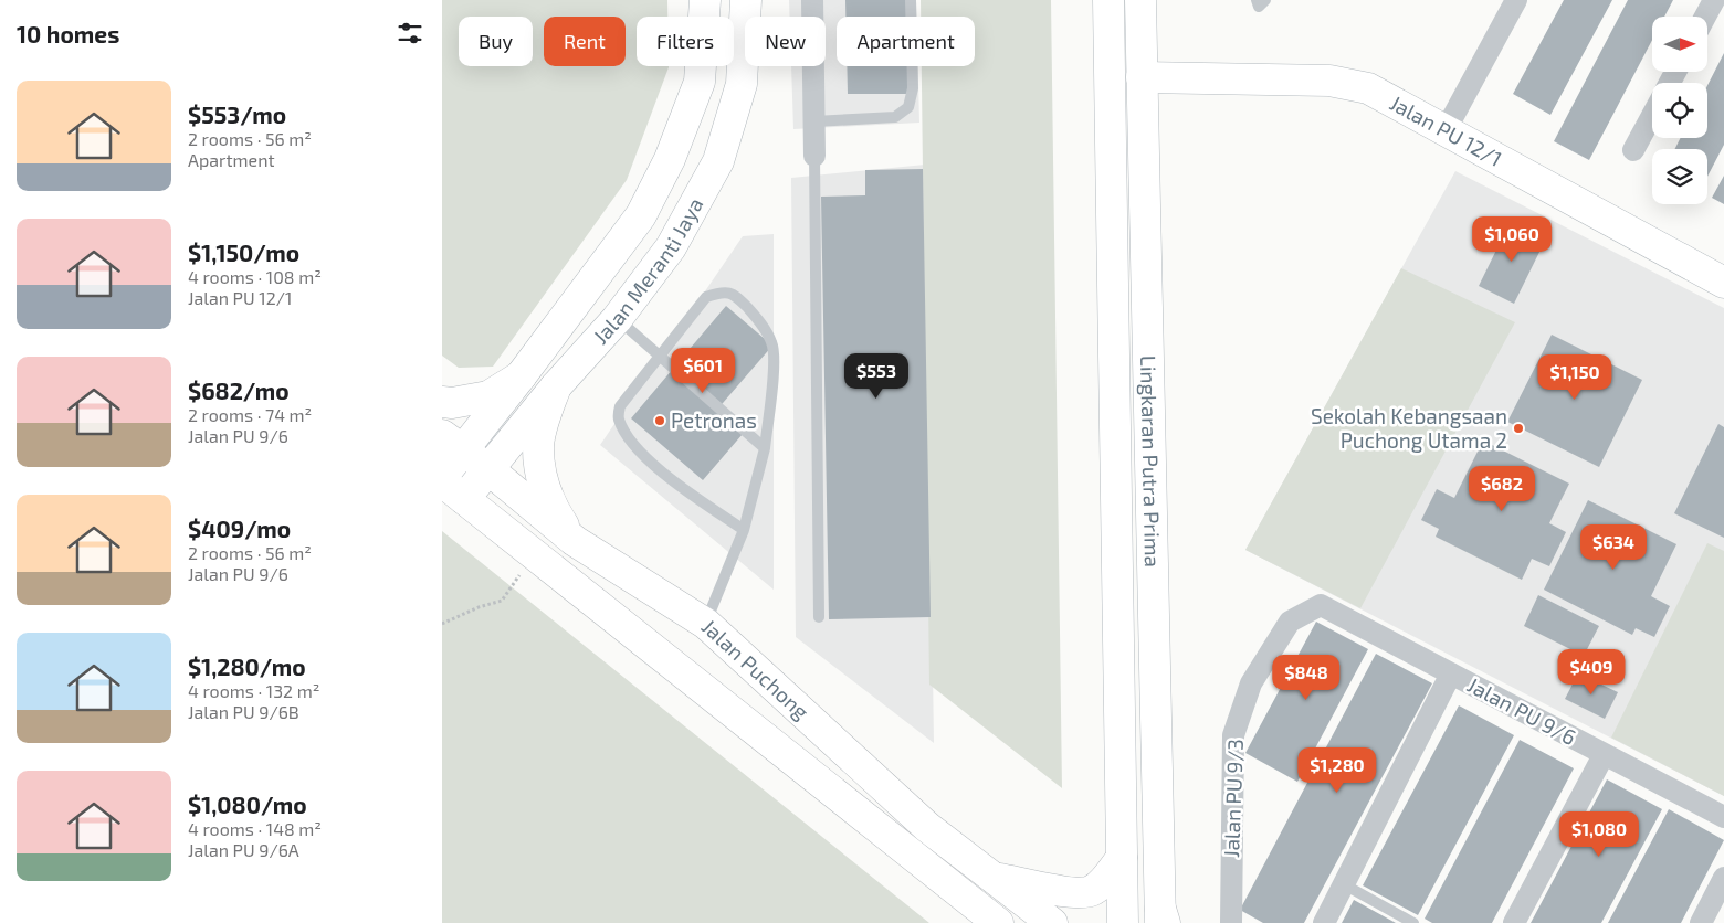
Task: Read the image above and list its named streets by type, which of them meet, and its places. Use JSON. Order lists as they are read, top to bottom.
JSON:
{
  "streets": {
    "main road": [
      "Jalan PU 12/1",
      "Jalan Meranti Jaya",
      "Lingkaran Putra Prima",
      "Jalan Puchong"
    ],
    "street": ["Jalan PU 9/6", "Jalan PU 9/3"]
  },
  "crossings": [
    ["Jalan PU 12/1", "Lingkaran Putra Prima"],
    ["Jalan Meranti Jaya", "Jalan Puchong"],
    ["Jalan PU 9/6", "Jalan PU 9/3"]
  ],
  "places": ["Petronas", "Sekolah Kebangsaan Puchong Utama 2"],
  "north": "right",
  "page": {
    "heading": "10 homes",
    "chip": [
      "Buy",
      "Rent",
      "Filters",
      "New",
      "Apartment"
    ],
    "list": [
      {
        "name": "$553/mo",
        "note": "2 rooms · 56 m² · Apartment"
      },
      {
        "name": "$1,150/mo",
        "note": "4 rooms · 108 m² · Jalan PU 12/1"
      },
      {
        "name": "$682/mo",
        "note": "2 rooms · 74 m² · Jalan PU 9/6"
      },
      {
        "name": "$409/mo",
        "note": "2 rooms · 56 m² · Jalan PU 9/6"
      },
      {
        "name": "$1,280/mo",
        "note": "4 rooms · 132 m² · Jalan PU 9/6B"
      },
      {
        "name": "$1,080/mo",
        "note": "4 rooms · 148 m² · Jalan PU 9/6A"
      }
    ],
    "price": [
      "$1,060",
      "$601",
      "$553",
      "$1,150",
      "$682",
      "$634",
      "$409",
      "$848",
      "$1,280",
      "$1,080"
    ]
  }
}
